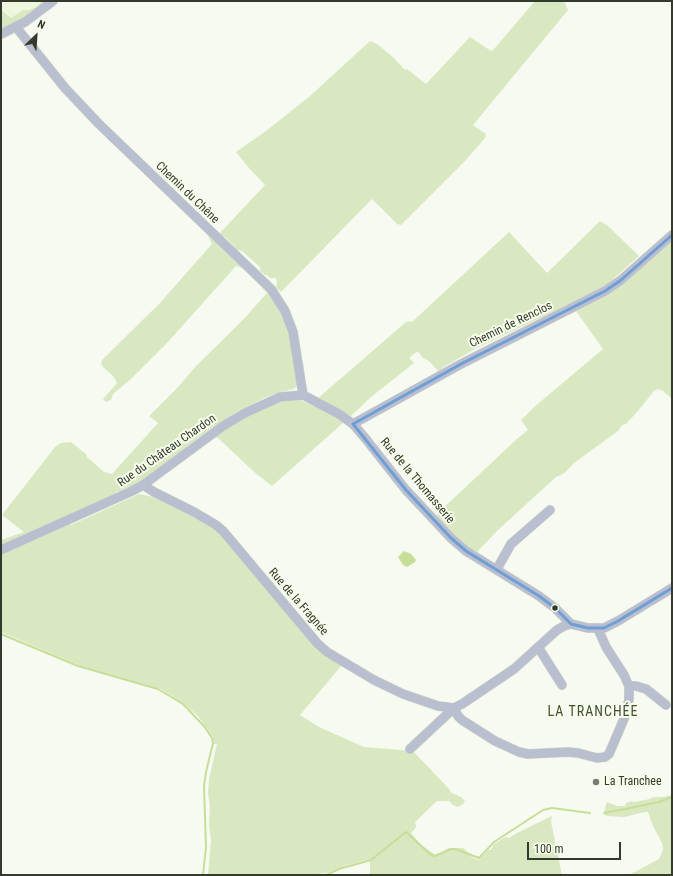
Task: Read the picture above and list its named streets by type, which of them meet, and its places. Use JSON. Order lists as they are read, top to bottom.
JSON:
{
  "streets": {
    "street": [
      "Chemin du Chêne",
      "Chemin de Renclos",
      "Rue du Château Chardon",
      "Rue de la Thomasserie",
      "Rue de la Fragnée"
    ]
  },
  "crossings": [
    ["Chemin du Chêne", "Rue du Château Chardon"],
    ["Chemin du Chêne", "Rue de la Thomasserie"],
    ["Chemin de Renclos", "Rue de la Thomasserie"],
    ["Rue du Château Chardon", "Rue de la Thomasserie"],
    ["Rue du Château Chardon", "Rue de la Fragnée"]
  ],
  "districts": ["LA TRANCHÉE"],
  "places": ["La Tranchee"],
  "scale_bar": "100 m",
  "north": "top right"
}
